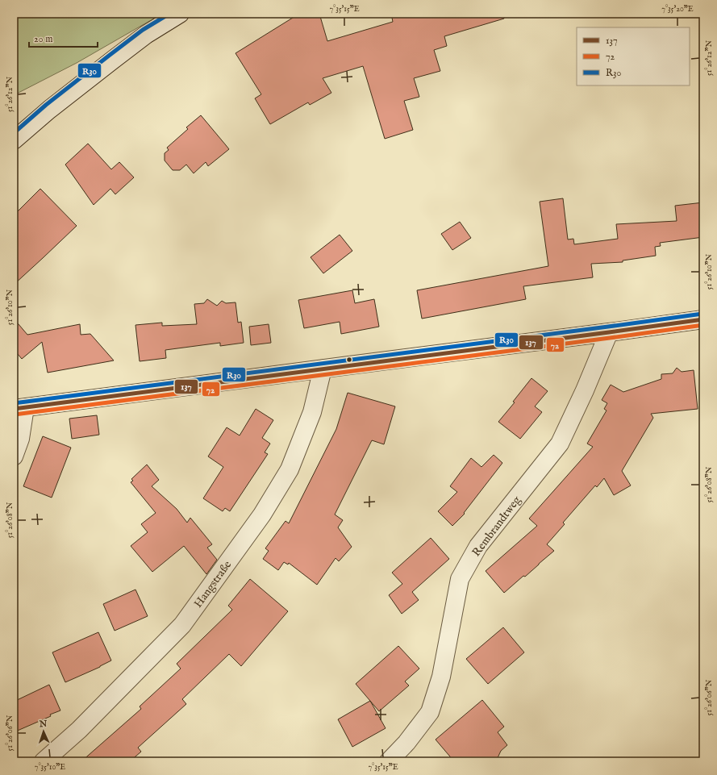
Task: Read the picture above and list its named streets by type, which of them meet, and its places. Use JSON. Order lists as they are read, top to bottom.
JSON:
{
  "streets": {
    "street": ["Rembrandtweg", "Hangstraße"]
  },
  "lines": ["transit line R30", "transit line 137", "transit line 72"],
  "legend": ["137", "72", "R30"],
  "scale_bar": "20 m",
  "north": "top",
  "coordinates": [
    "7°35'15\"E",
    "7°35'20\"E",
    "51°26'12\"N",
    "51°26'10\"N",
    "51°26'08\"N",
    "51°26'06\"N",
    "7°35'10\"E"
  ]
}
